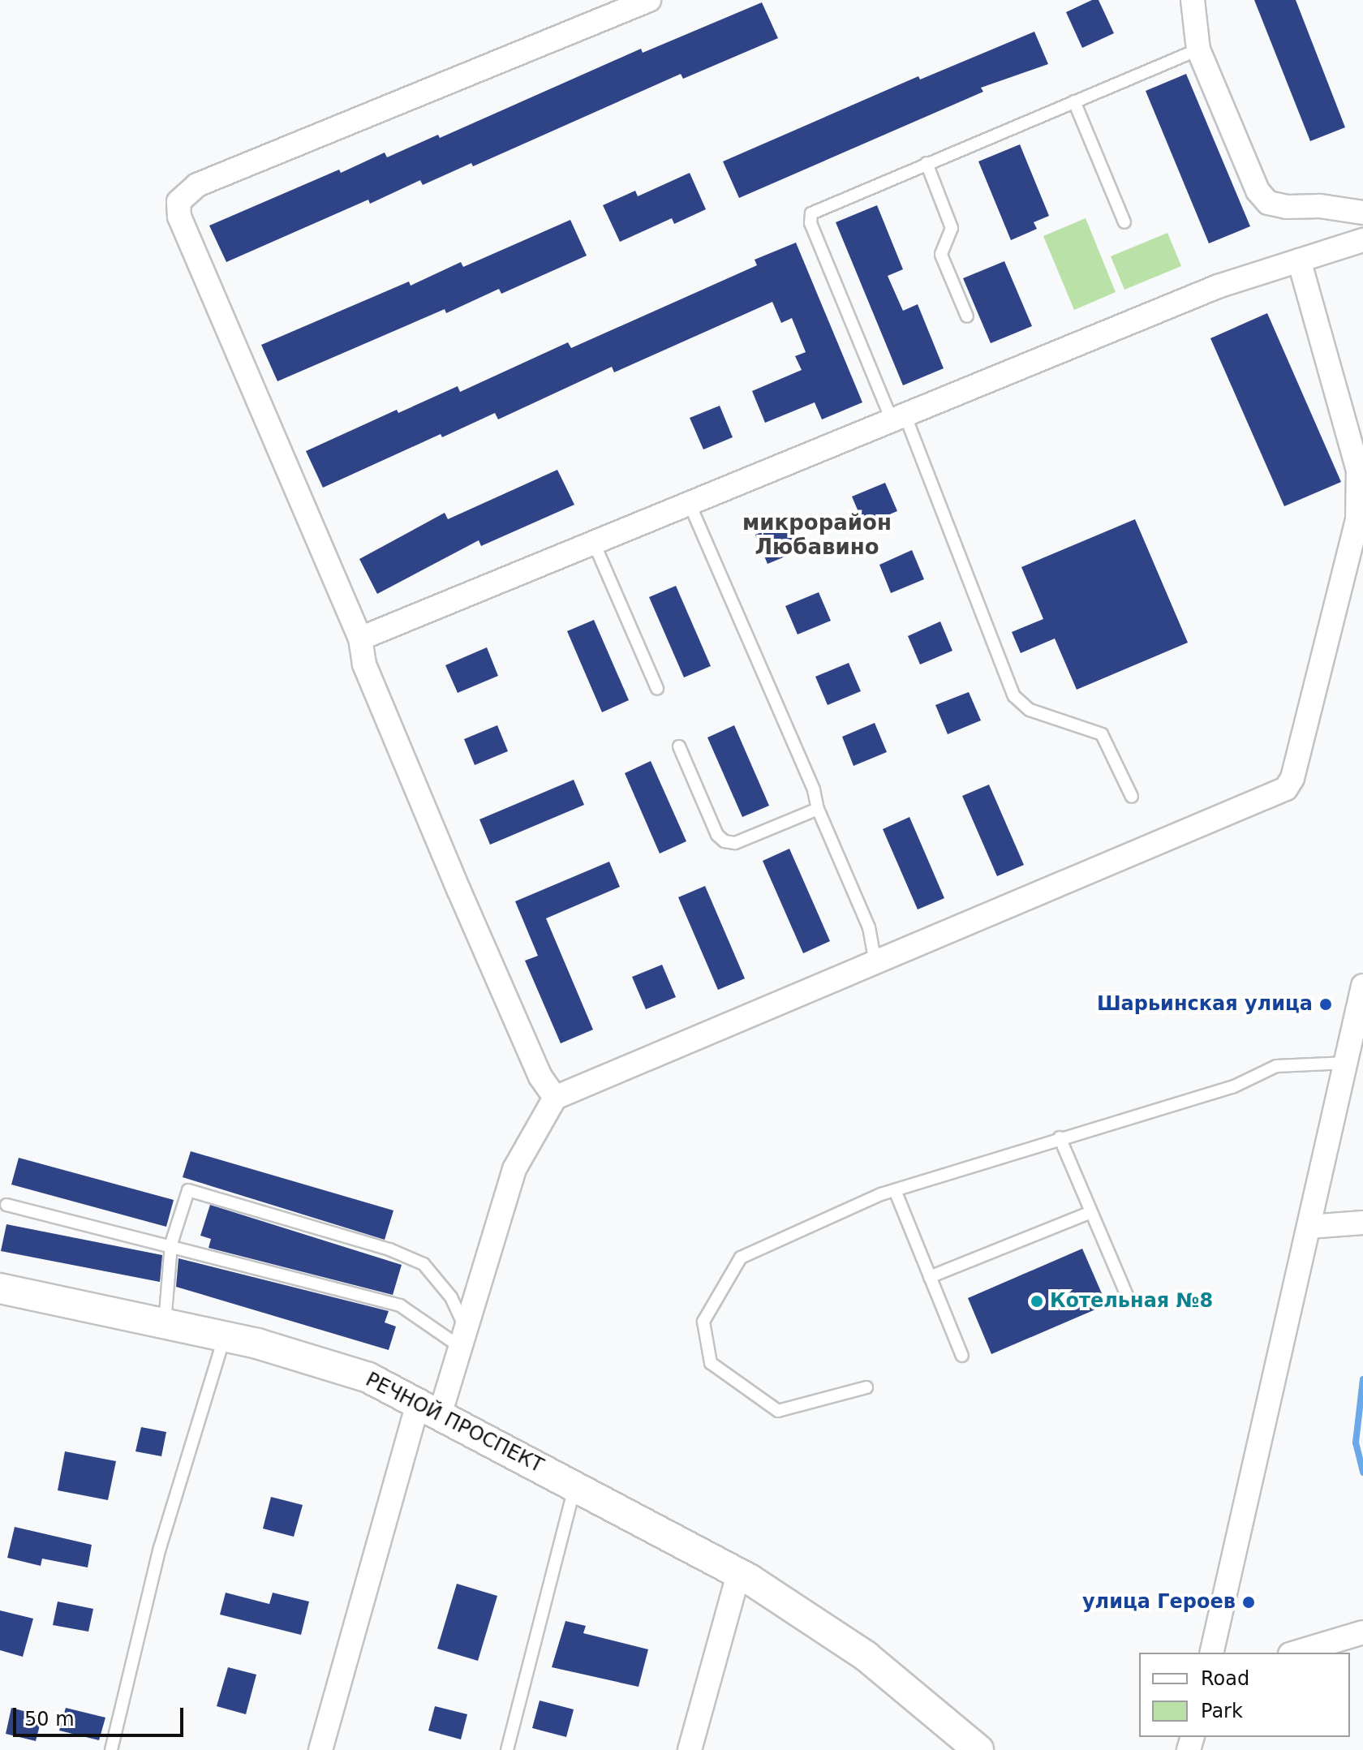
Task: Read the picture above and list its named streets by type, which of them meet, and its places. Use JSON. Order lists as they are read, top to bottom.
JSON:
{
  "streets": {
    "street": ["РЕЧНОЙ ПРОСПЕКТ"]
  },
  "districts": ["микрорайон Любавино"],
  "places": ["Шарьинская улица", "Котельная №8", "улица Героев"],
  "legend": ["Road", "Park"],
  "scale_bar": "50 m"
}
